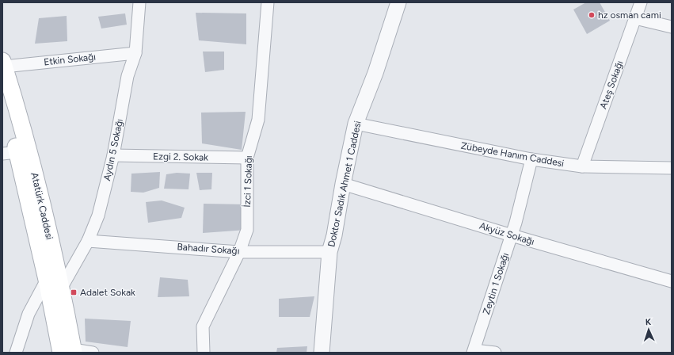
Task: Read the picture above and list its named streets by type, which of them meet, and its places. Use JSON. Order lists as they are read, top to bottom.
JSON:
{
  "streets": {
    "main road": ["Atatürk Caddesi"],
    "street": [
      "Etkin Sokağı",
      "Ateş Sokağı",
      "Aydın 5 Sokağı",
      "Zübeyde Hanım Caddesi",
      "Ezgi 2. Sokak",
      "İzci 1 Sokağı",
      "Doktor Sadık Ahmet 1 Caddesi",
      "Akyüz Sokağı",
      "Bahadır Sokağı",
      "Zeytin 1 Sokağı"
    ]
  },
  "crossings": [
    ["Etkin Sokağı", "Aydın 5 Sokağı"],
    ["Etkin Sokağı", "Atatürk Caddesi"],
    ["Ateş Sokağı", "Zübeyde Hanım Caddesi"],
    ["Aydın 5 Sokağı", "Ezgi 2. Sokak"],
    ["Aydın 5 Sokağı", "Atatürk Caddesi"],
    ["Aydın 5 Sokağı", "Bahadır Sokağı"],
    ["Zübeyde Hanım Caddesi", "Doktor Sadık Ahmet 1 Caddesi"],
    ["Zübeyde Hanım Caddesi", "Zeytin 1 Sokağı"],
    ["Ezgi 2. Sokak", "İzci 1 Sokağı"],
    ["İzci 1 Sokağı", "Bahadır Sokağı"],
    ["Doktor Sadık Ahmet 1 Caddesi", "Akyüz Sokağı"],
    ["Doktor Sadık Ahmet 1 Caddesi", "Bahadır Sokağı"],
    ["Akyüz Sokağı", "Zeytin 1 Sokağı"]
  ],
  "places": {
    "other": ["hz osman cami"],
    "transit": ["Adalet Sokak"]
  },
  "north": "top"
}
